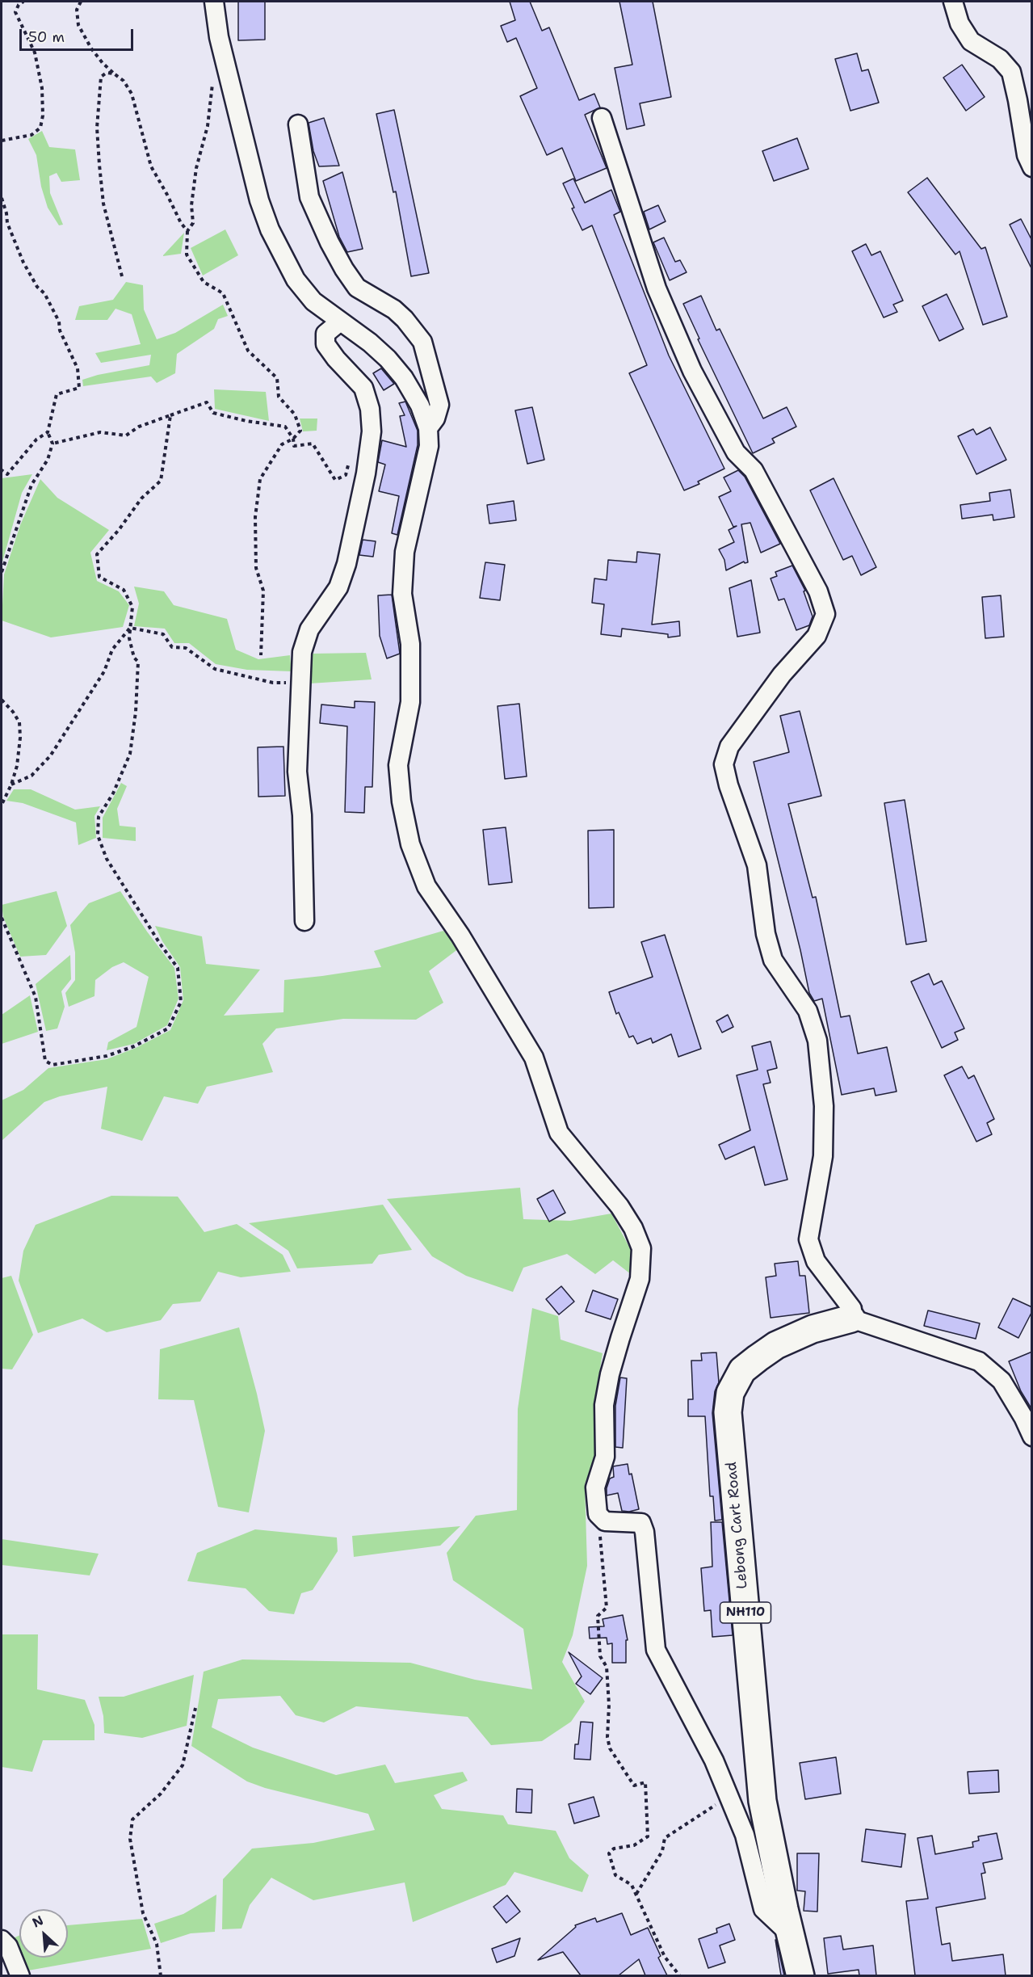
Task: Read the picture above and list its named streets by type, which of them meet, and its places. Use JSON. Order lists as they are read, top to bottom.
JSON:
{
  "streets": {
    "highway": ["Lebong Cart Road", "NH110"]
  },
  "scale_bar": "50 m",
  "north": "top left"
}
